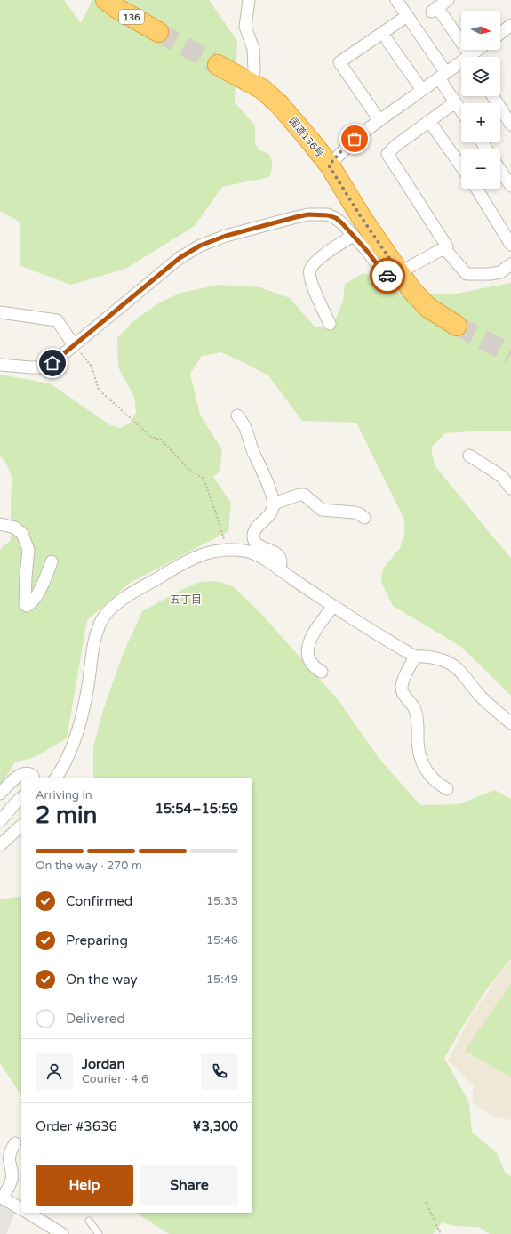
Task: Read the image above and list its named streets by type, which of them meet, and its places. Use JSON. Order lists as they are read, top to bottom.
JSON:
{
  "streets": {
    "highway": ["136", "国道136号"]
  },
  "districts": ["五丁目"],
  "north": "right",
  "page": {
    "map_buttons": ["+", "−"],
    "heading": ["2 min", "Arriving in", "15:54–15:59"],
    "panel": [
      "Jordan",
      "Courier · 4.6",
      "Order #3636",
      "¥3,300"
    ],
    "bar": "On the way · 270 m",
    "list": [
      ["Confirmed", "15:33"],
      ["Preparing", "15:46"],
      ["On the way", "15:49"],
      "Delivered"
    ],
    "buttons": ["Help", "Share"]
  }
}
